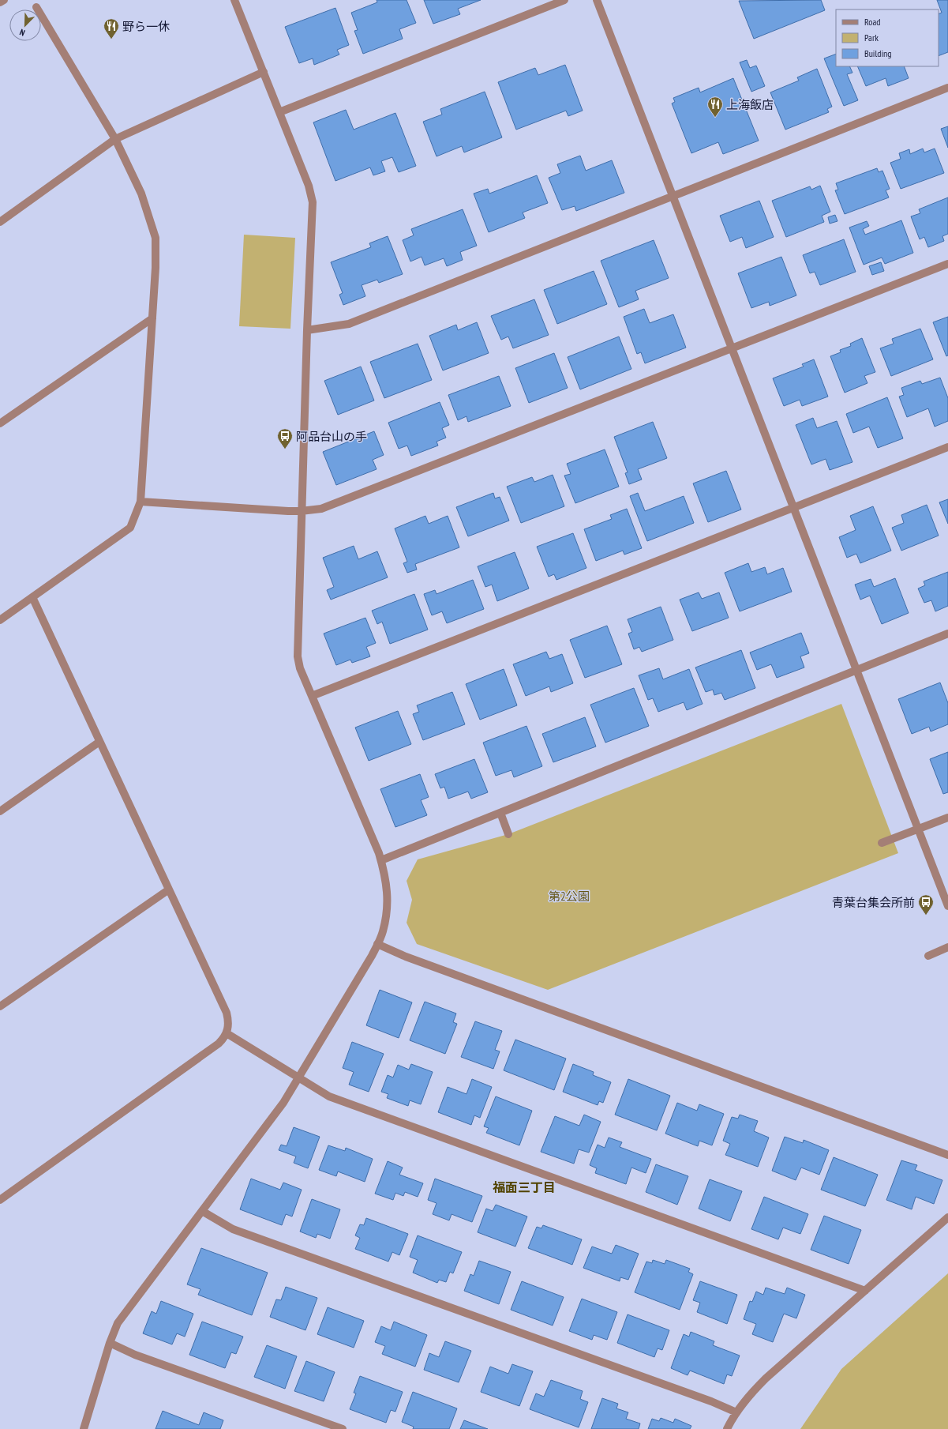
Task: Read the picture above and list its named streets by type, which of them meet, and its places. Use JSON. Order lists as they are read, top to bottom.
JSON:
{
  "districts": ["福面三丁目"],
  "parks": ["第2公園"],
  "places": {
    "restaurant": ["野ら一休", "上海飯店"],
    "bus stop": ["阿品台山の手", "青葉台集会所前"]
  },
  "legend": ["Road", "Park", "Building"],
  "north": "bottom left"
}
